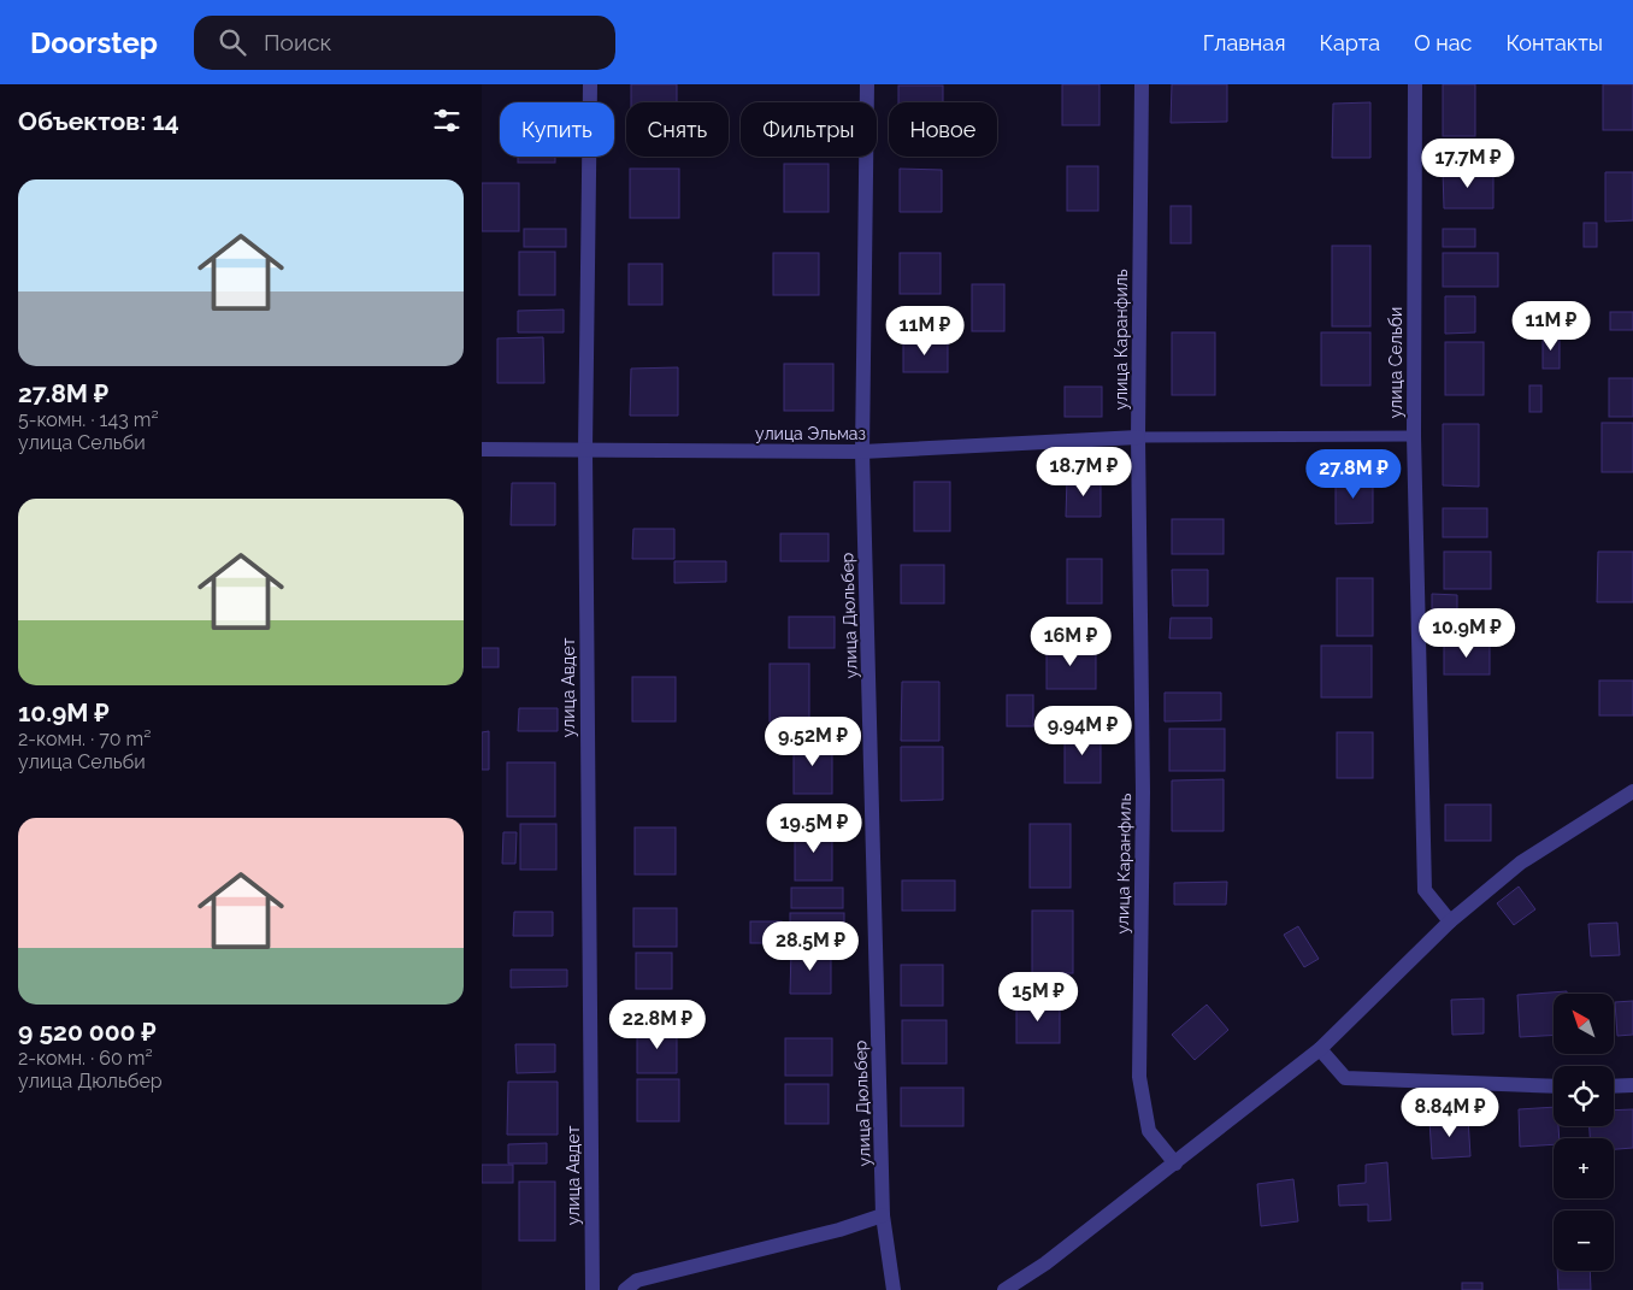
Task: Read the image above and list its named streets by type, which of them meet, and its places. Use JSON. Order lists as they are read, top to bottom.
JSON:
{
  "streets": {
    "street": [
      "улица Каранфиль",
      "улица Сельби",
      "улица Эльмаз",
      "улица Дюльбер",
      "улица Авдет"
    ]
  },
  "crossings": [
    ["улица Каранфиль", "улица Эльмаз"],
    ["улица Эльмаз", "улица Дюльбер"],
    ["улица Эльмаз", "улица Авдет"]
  ],
  "north": "top left",
  "page": {
    "header": "Doorstep",
    "search": "Поиск",
    "nav": [
      "Главная",
      "Карта",
      "О нас",
      "Контакты"
    ],
    "heading": "Объектов: 14",
    "chip": [
      "Купить",
      "Снять",
      "Фильтры",
      "Новое"
    ],
    "price": [
      "17.7M ₽",
      "11M ₽",
      "11M ₽",
      "18.7M ₽",
      "27.8M ₽",
      "10.9M ₽",
      "16M ₽",
      "9.94M ₽",
      "9.52M ₽",
      "19.5M ₽",
      "28.5M ₽",
      "15M ₽",
      "22.8M ₽",
      "8.84M ₽"
    ],
    "list": [
      {
        "name": "27.8M ₽",
        "note": "5-комн. · 143 m² · улица Сельби"
      },
      {
        "name": "10.9M ₽",
        "note": "2-комн. · 70 m² · улица Сельби"
      },
      {
        "name": "9 520 000 ₽",
        "note": "2-комн. · 60 m² · улица Дюльбер"
      }
    ],
    "map_buttons": ["+", "−"]
  }
}
